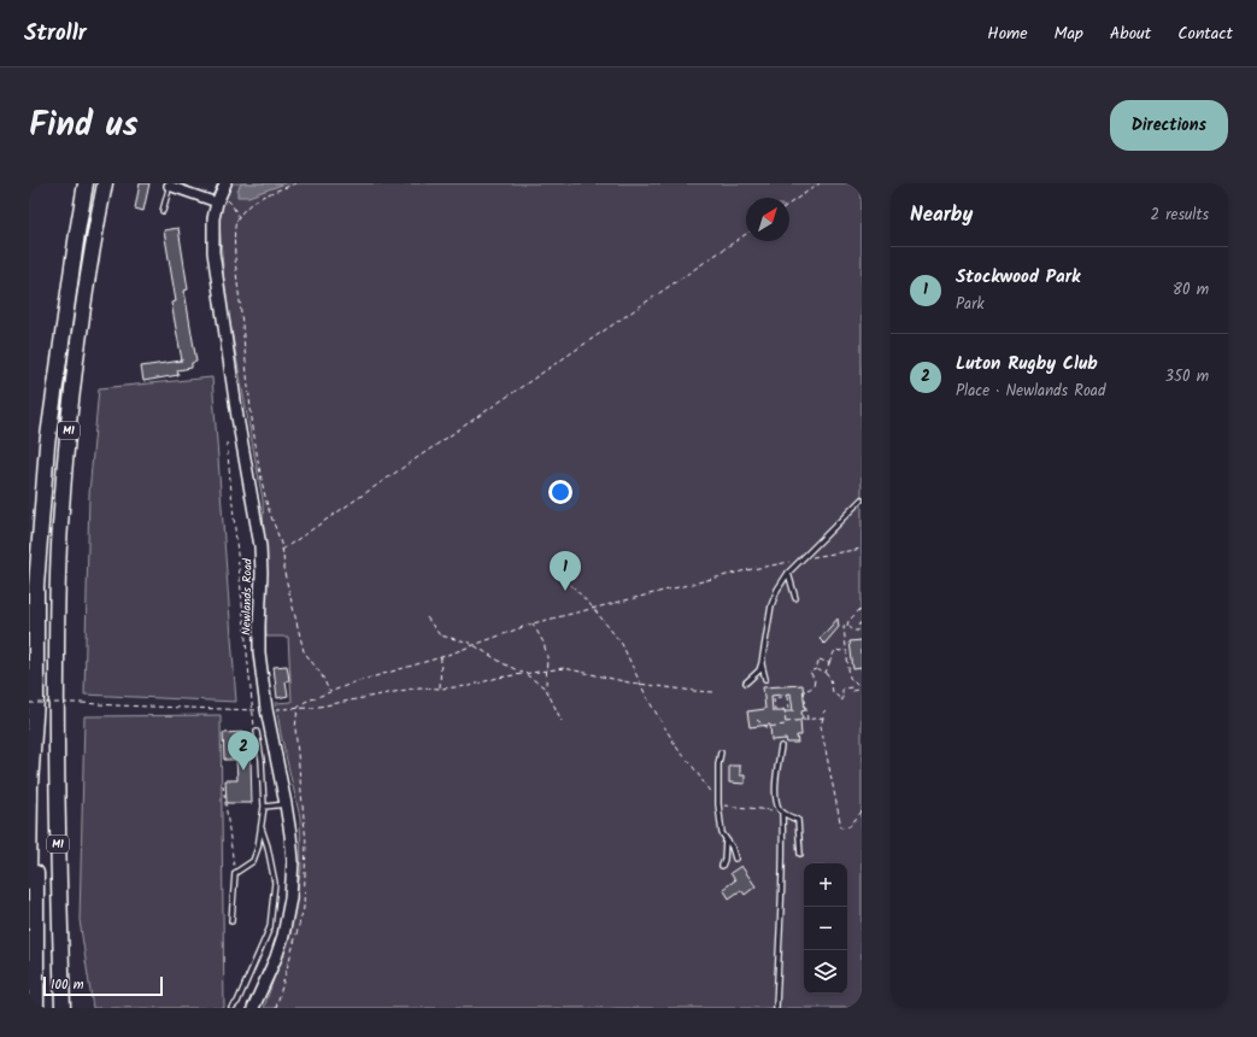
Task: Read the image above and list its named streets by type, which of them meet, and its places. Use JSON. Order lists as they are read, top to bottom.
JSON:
{
  "streets": {
    "highway": ["M1"],
    "main road": ["Newlands Road"]
  },
  "scale_bar": "100 m",
  "north": "top right",
  "page": {
    "header": "Strollr",
    "nav": [
      "Home",
      "Map",
      "About",
      "Contact"
    ],
    "title": "Find us",
    "buttons": "Directions",
    "heading": ["Nearby", "2 results"],
    "list": [
      {
        "mark": "1",
        "name": "Stockwood Park",
        "note": "Park",
        "value": "80 m"
      },
      {
        "mark": "2",
        "name": "Luton Rugby Club",
        "note": "Place · Newlands Road",
        "value": "350 m"
      }
    ],
    "pins": ["1", "2"],
    "map_buttons": ["+", "−"],
    "scale": "100 m"
  }
}
